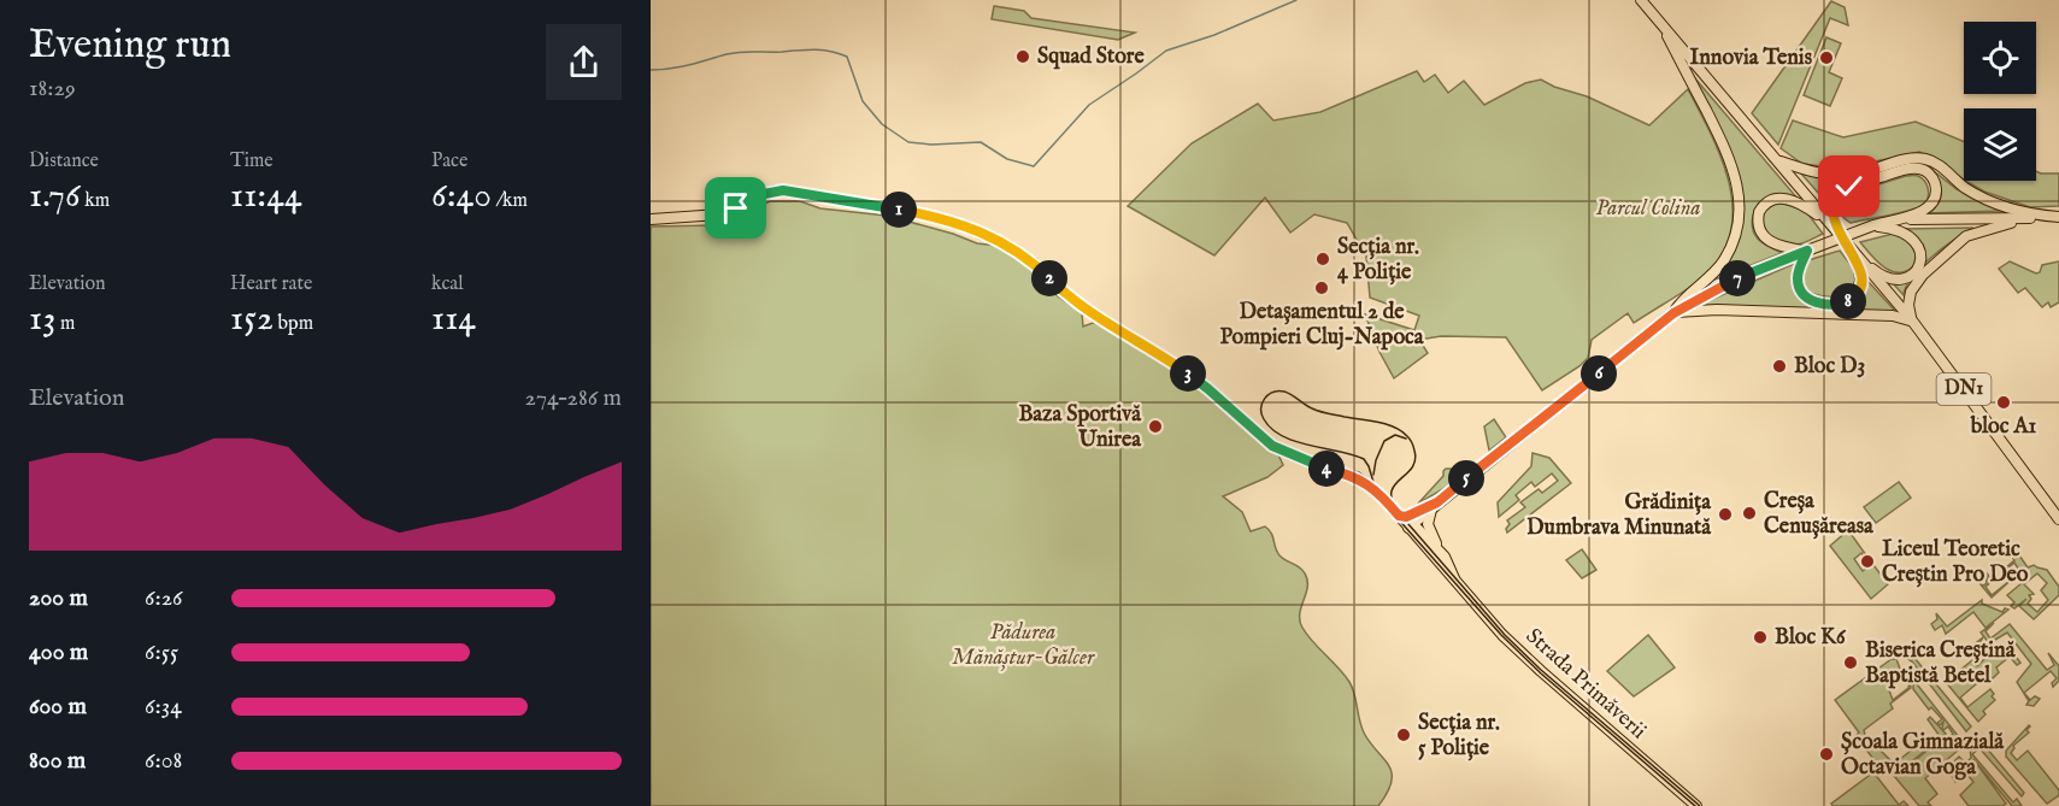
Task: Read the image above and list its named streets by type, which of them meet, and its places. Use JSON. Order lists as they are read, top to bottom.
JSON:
{
  "streets": {
    "main road": ["DN1", "Strada Primăverii"]
  },
  "parks": ["Parcul Colina", "Pădurea Mănăștur-Gălcer"],
  "places": [
    "Squad Store",
    "Innovia Tenis",
    "Secția nr. 4 Poliție",
    "Detașamentul 2 de Pompieri Cluj-Napoca",
    "Bloc D3",
    "bloc A1",
    "Baza Sportivă Unirea",
    "Creșa Cenușăreasa",
    "Grădinița Dumbrava Minunată",
    "Liceul Teoretic Creștin Pro Deo",
    "Bloc K6",
    "Biserica Creștină Baptistă Betel",
    "Secția nr. 5 Poliție",
    "Școala Gimnazială Octavian Goga"
  ],
  "page": {
    "heading": ["Evening run", "18:29"],
    "stats": [
      ["Distance", "1.76 km"],
      ["Time", "11:44"],
      ["Pace", "6:40 /km"],
      ["Elevation", "13 m"],
      ["Heart rate", "152 bpm"],
      ["kcal", "114"]
    ],
    "pins": [
      "1",
      "2",
      "7",
      "8",
      "3",
      "6",
      "4",
      "5"
    ],
    "chart": ["Elevation", "274–286 m"],
    "list": [
      {
        "name": "200 m",
        "note": "6:26"
      },
      {
        "name": "400 m",
        "note": "6:55"
      },
      {
        "name": "600 m",
        "note": "6:34"
      },
      {
        "name": "800 m",
        "note": "6:08"
      }
    ]
  }
}
